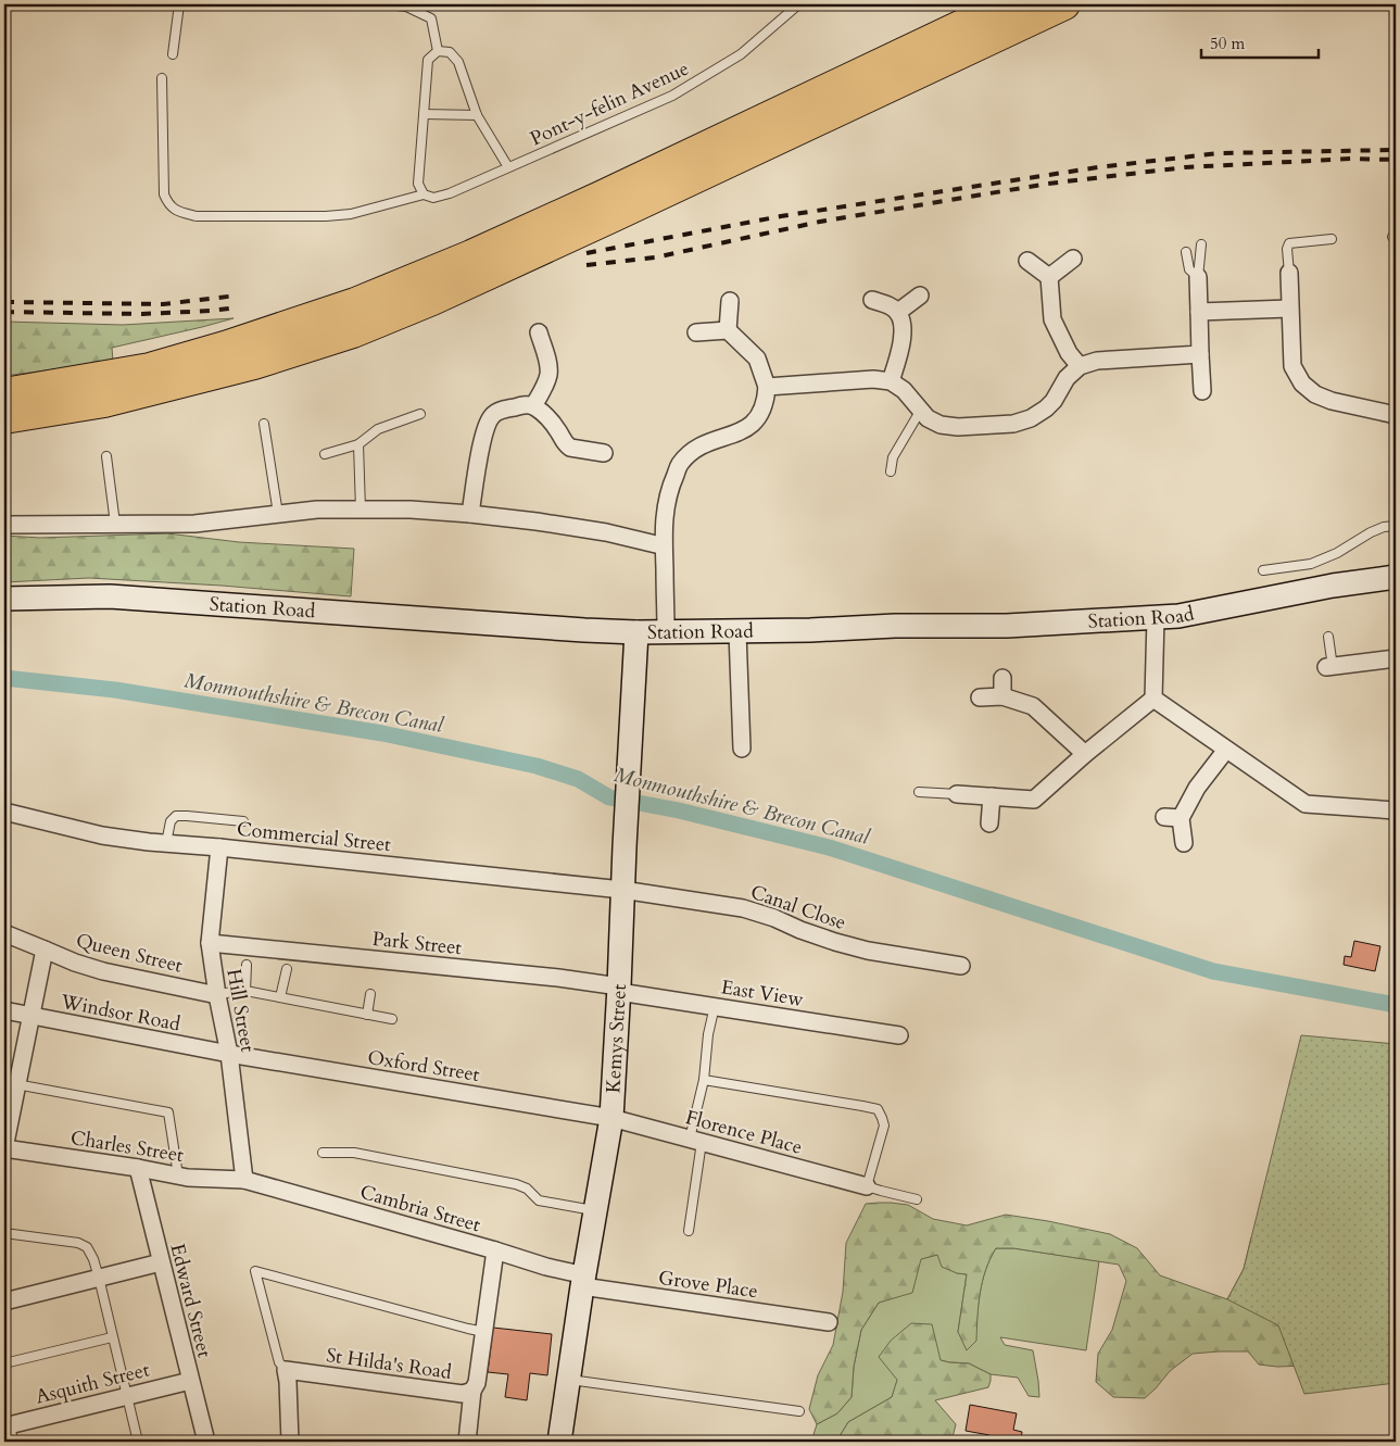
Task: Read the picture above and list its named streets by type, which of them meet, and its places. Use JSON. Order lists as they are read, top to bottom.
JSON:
{
  "streets": {
    "street": [
      "Station Road",
      "Commercial Street",
      "Canal Close",
      "Park Street",
      "Queen Street",
      "East View",
      "Hill Street",
      "Windsor Road",
      "Kemys Street",
      "Oxford Street",
      "Florence Place",
      "Charles Street",
      "Cambria Street",
      "Grove Place",
      "Edward Street",
      "St Hilda's Road",
      "Asquith Street"
    ],
    "lane": ["Pont-y-felin Avenue"]
  },
  "crossings": [
    ["Station Road", "Kemys Street"],
    ["Commercial Street", "Canal Close"],
    ["Commercial Street", "Hill Street"],
    ["Commercial Street", "Kemys Street"],
    ["Canal Close", "Kemys Street"],
    ["Park Street", "East View"],
    ["Park Street", "Hill Street"],
    ["Park Street", "Kemys Street"],
    ["Queen Street", "Hill Street"],
    ["East View", "Kemys Street"],
    ["Hill Street", "Windsor Road"],
    ["Hill Street", "Oxford Street"],
    ["Hill Street", "Charles Street"],
    ["Hill Street", "Cambria Street"],
    ["Windsor Road", "Oxford Street"],
    ["Kemys Street", "Oxford Street"],
    ["Kemys Street", "Florence Place"],
    ["Kemys Street", "Cambria Street"],
    ["Kemys Street", "Grove Place"],
    ["Oxford Street", "Florence Place"],
    ["Charles Street", "Cambria Street"],
    ["Charles Street", "Edward Street"],
    ["Cambria Street", "Grove Place"],
    ["Cambria Street", "St Hilda's Road"],
    ["Edward Street", "Asquith Street"]
  ],
  "water": ["Monmouthshire & Brecon Canal"],
  "scale_bar": "50 m"
}
